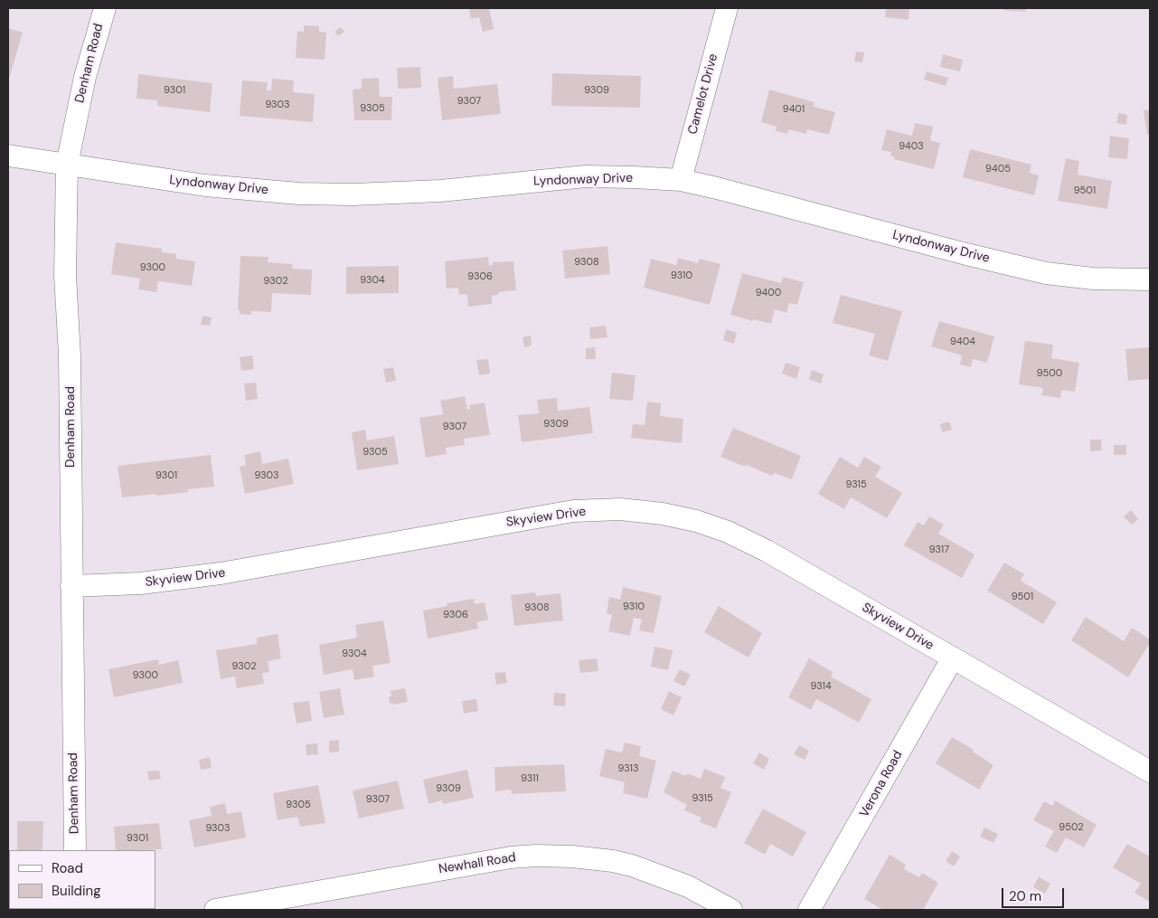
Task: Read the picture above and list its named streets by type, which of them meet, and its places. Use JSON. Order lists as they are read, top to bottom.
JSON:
{
  "streets": {
    "street": [
      "Denham Road",
      "Camelot Drive",
      "Lyndonway Drive",
      "Skyview Drive",
      "Verona Road",
      "Newhall Road"
    ]
  },
  "crossings": [
    ["Denham Road", "Lyndonway Drive"],
    ["Denham Road", "Skyview Drive"],
    ["Camelot Drive", "Lyndonway Drive"],
    ["Skyview Drive", "Verona Road"]
  ],
  "house_numbers": [
    "9301",
    "9309",
    "9307",
    "9303",
    "9305",
    "9401",
    "9403",
    "9405",
    "9501",
    "9308",
    "9300",
    "9310",
    "9306",
    "9304",
    "9302",
    "9400",
    "9404",
    "9500",
    "9309",
    "9307",
    "9305",
    "9301",
    "9303",
    "9315",
    "9317",
    "9501",
    "9310",
    "9308",
    "9306",
    "9304",
    "9302",
    "9300",
    "9314",
    "9313",
    "9311",
    "9309",
    "9315",
    "9307",
    "9305",
    "9502",
    "9303",
    "9301"
  ],
  "legend": ["Road", "Building"],
  "scale_bar": "20 m"
}
